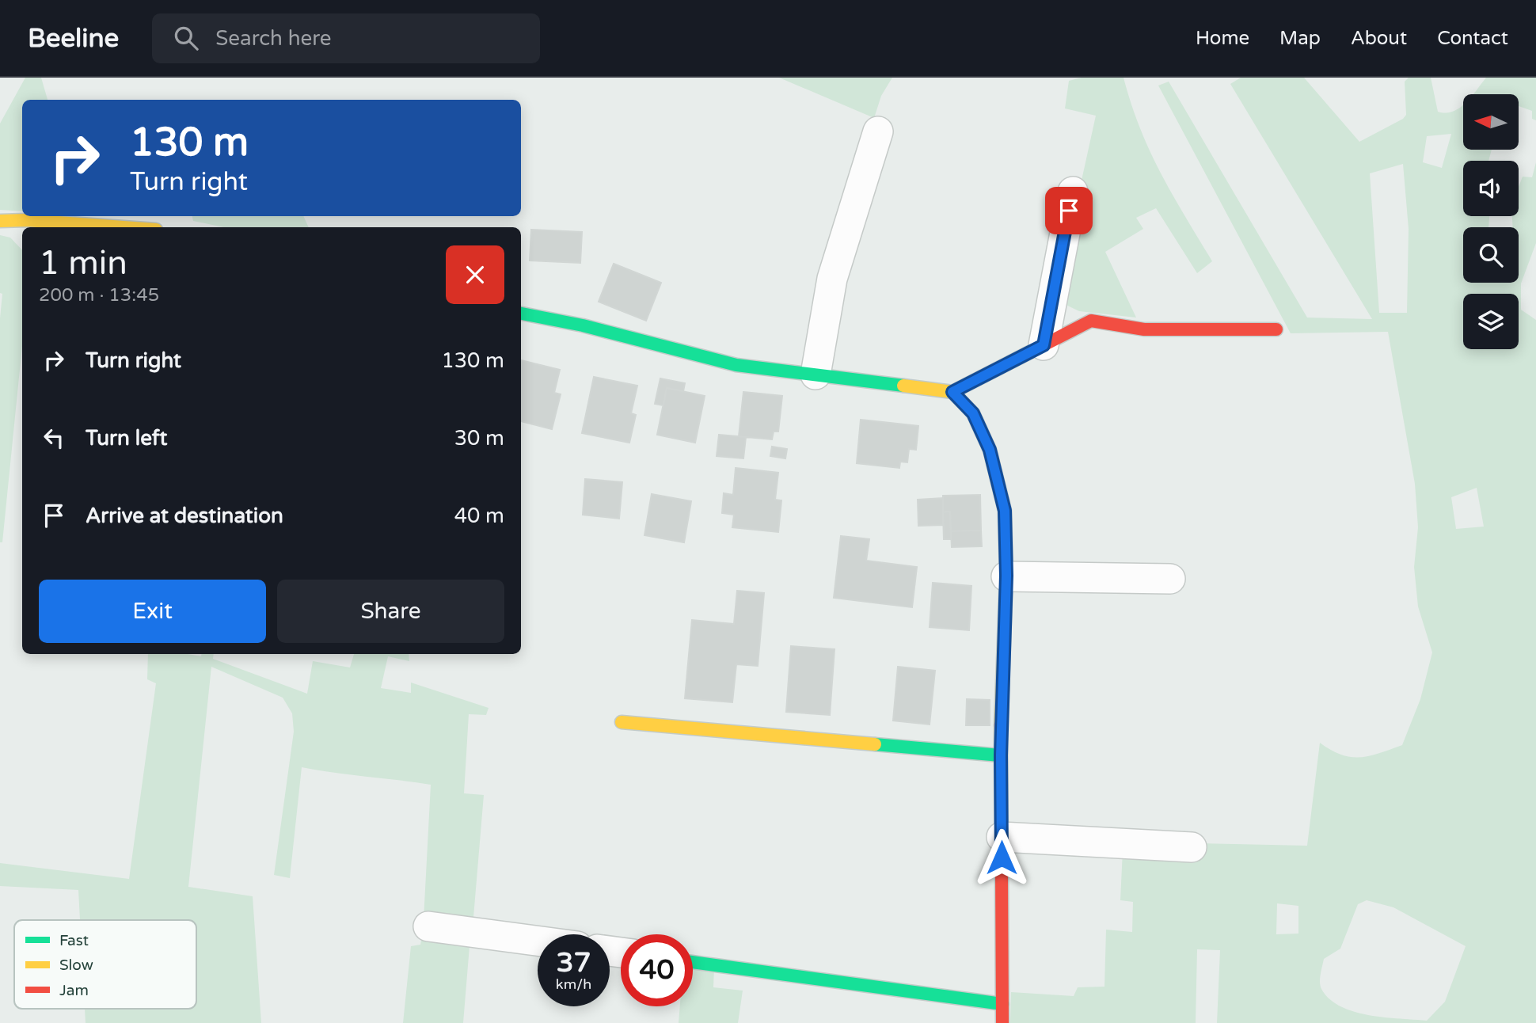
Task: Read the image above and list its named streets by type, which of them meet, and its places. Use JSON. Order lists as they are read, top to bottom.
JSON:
{
  "legend": ["Fast", "Slow", "Jam"],
  "north": "left",
  "page": {
    "header": "Beeline",
    "search": "Search here",
    "nav": [
      "Home",
      "Map",
      "About",
      "Contact"
    ],
    "turn": ["130 m", "Turn right"],
    "heading": ["1 min", "200 m · 13:45"],
    "list": [
      {
        "name": "Turn right",
        "value": "130 m"
      },
      {
        "name": "Turn left",
        "value": "30 m"
      },
      {
        "name": "Arrive at destination",
        "value": "40 m"
      }
    ],
    "buttons": ["Exit", "Share"],
    "speed": "37 km/h",
    "limit": "40"
  }
}
